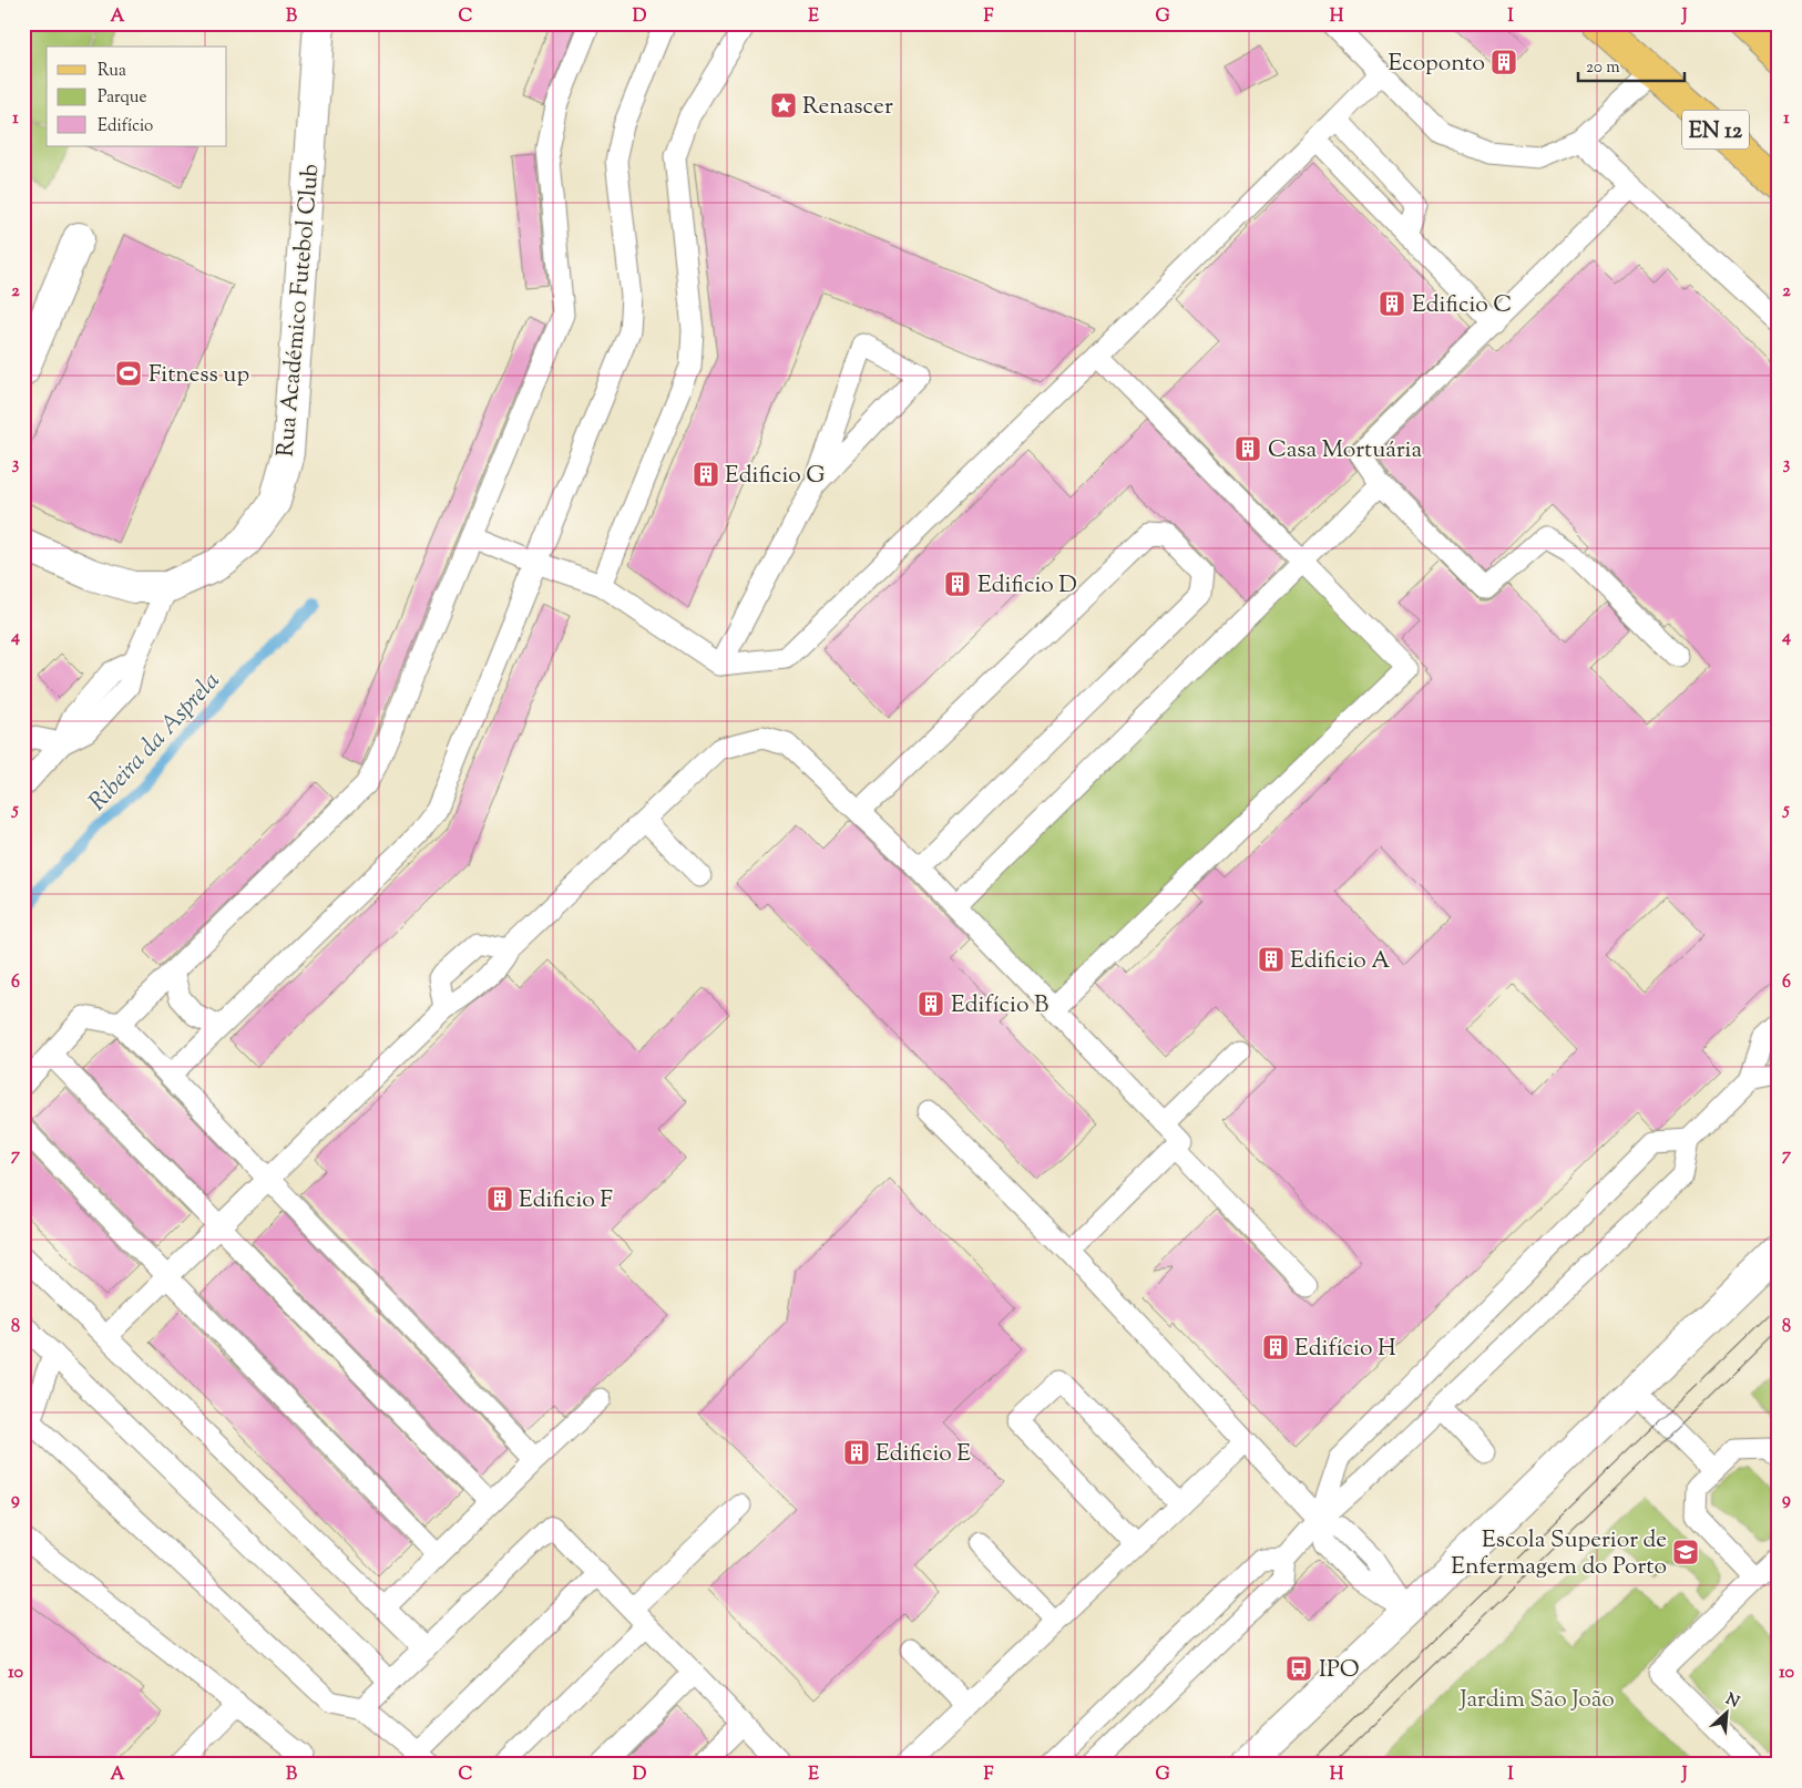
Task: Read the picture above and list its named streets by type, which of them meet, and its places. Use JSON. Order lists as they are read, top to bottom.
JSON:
{
  "streets": {
    "main road": ["EN 12"],
    "street": ["Rua Académico Futebol Club"]
  },
  "water": ["Ribeira da Asprela"],
  "parks": ["Jardim São João"],
  "places": {
    "building": [
      "Ecoponto",
      "Edificio C",
      "Casa Mortuária",
      "Edificio G",
      "Edificio D",
      "Edificio A",
      "Edifício B",
      "Edificio F",
      "Edifício H",
      "Edificio E"
    ],
    "place": ["Renascer"],
    "sports": ["Fitness up"],
    "school or university": ["Escola Superior de Enfermagem do Porto"],
    "bus stop": ["IPO"]
  },
  "legend": ["Rua", "Parque", "Edifício"],
  "scale_bar": "20 m",
  "north": "top right",
  "grid": {
    "columns": [
      "A",
      "B",
      "C",
      "D",
      "E",
      "F",
      "G",
      "H",
      "I",
      "J"
    ],
    "rows": [
      "1",
      "2",
      "3",
      "4",
      "5",
      "6",
      "7",
      "8",
      "9",
      "10"
    ]
  }
}
